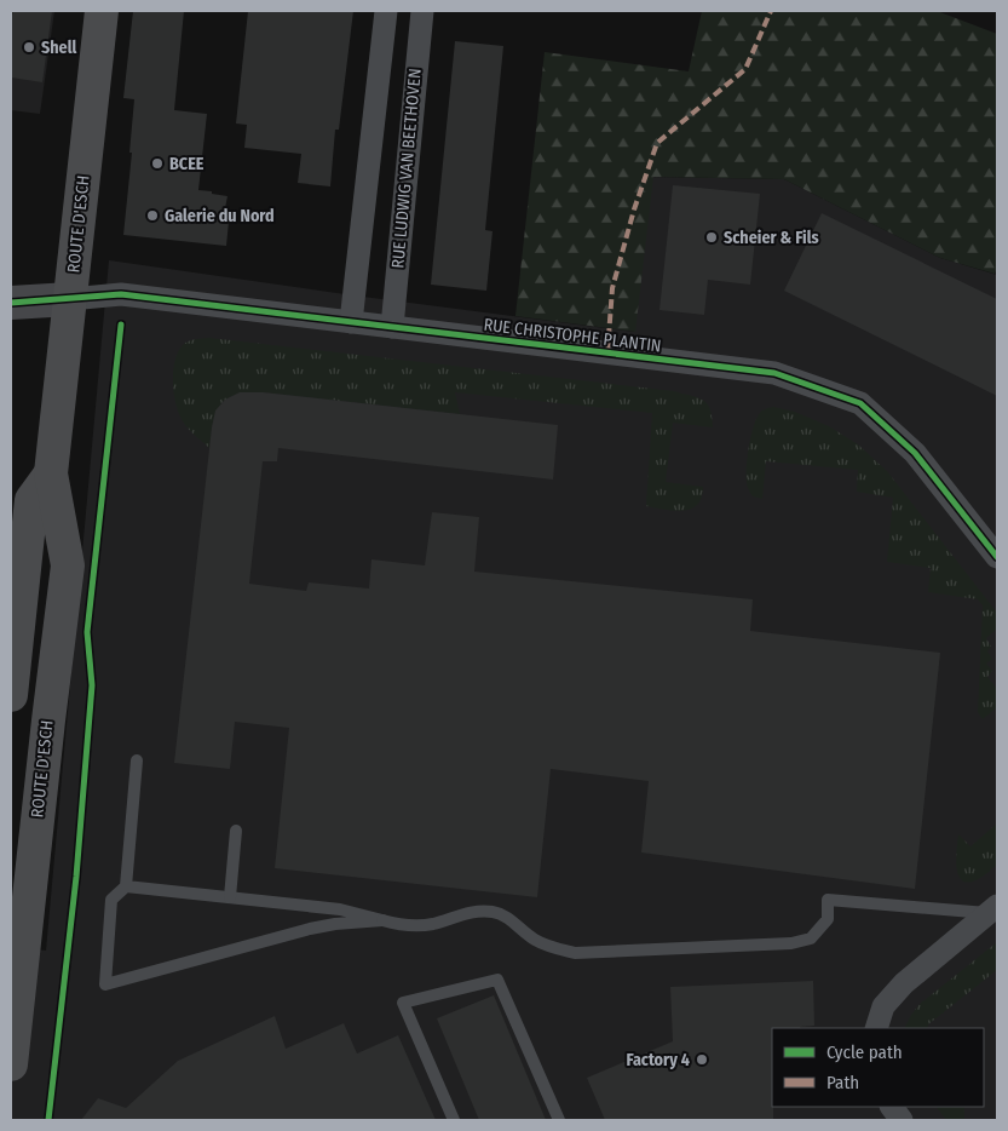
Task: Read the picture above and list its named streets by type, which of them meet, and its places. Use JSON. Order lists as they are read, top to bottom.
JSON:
{
  "streets": {
    "main road": ["ROUTE D'ESCH"],
    "street": ["RUE LUDWIG VAN BEETHOVEN", "RUE CHRISTOPHE PLANTIN"]
  },
  "crossings": [
    ["RUE LUDWIG VAN BEETHOVEN", "RUE CHRISTOPHE PLANTIN"],
    ["ROUTE D'ESCH", "RUE CHRISTOPHE PLANTIN"]
  ],
  "places": [
    "Shell",
    "BCEE",
    "Galerie du Nord",
    "Scheier & Fils",
    "Factory 4"
  ],
  "legend": ["Cycle path", "Path"]
}
